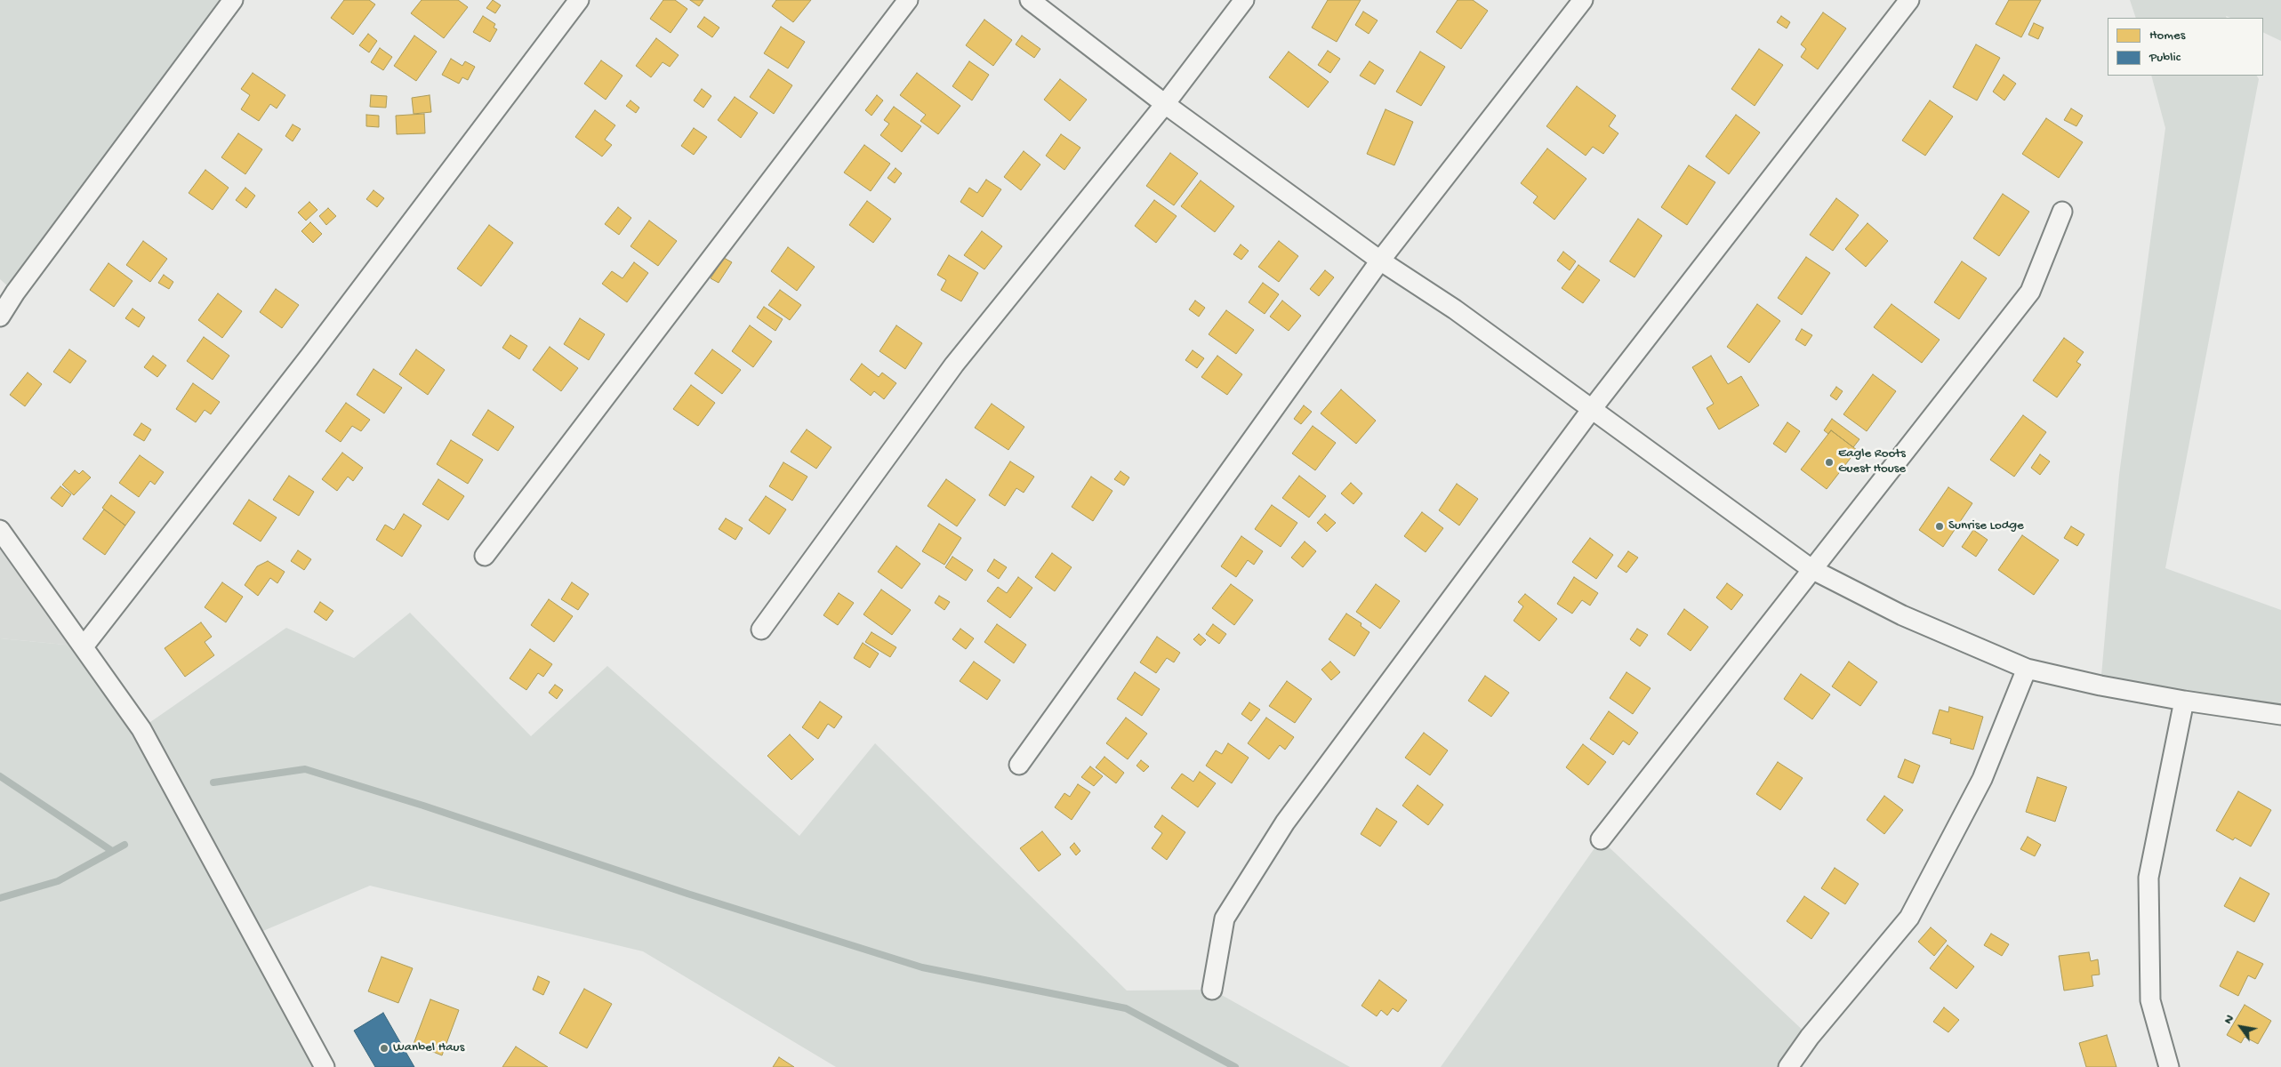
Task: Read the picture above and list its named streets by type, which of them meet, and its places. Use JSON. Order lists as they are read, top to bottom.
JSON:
{
  "places": ["Eagle Roots Guest House", "Sunrise Lodge", "Wanbel Haus"],
  "legend": ["Homes", "Public"],
  "north": "top left"
}
